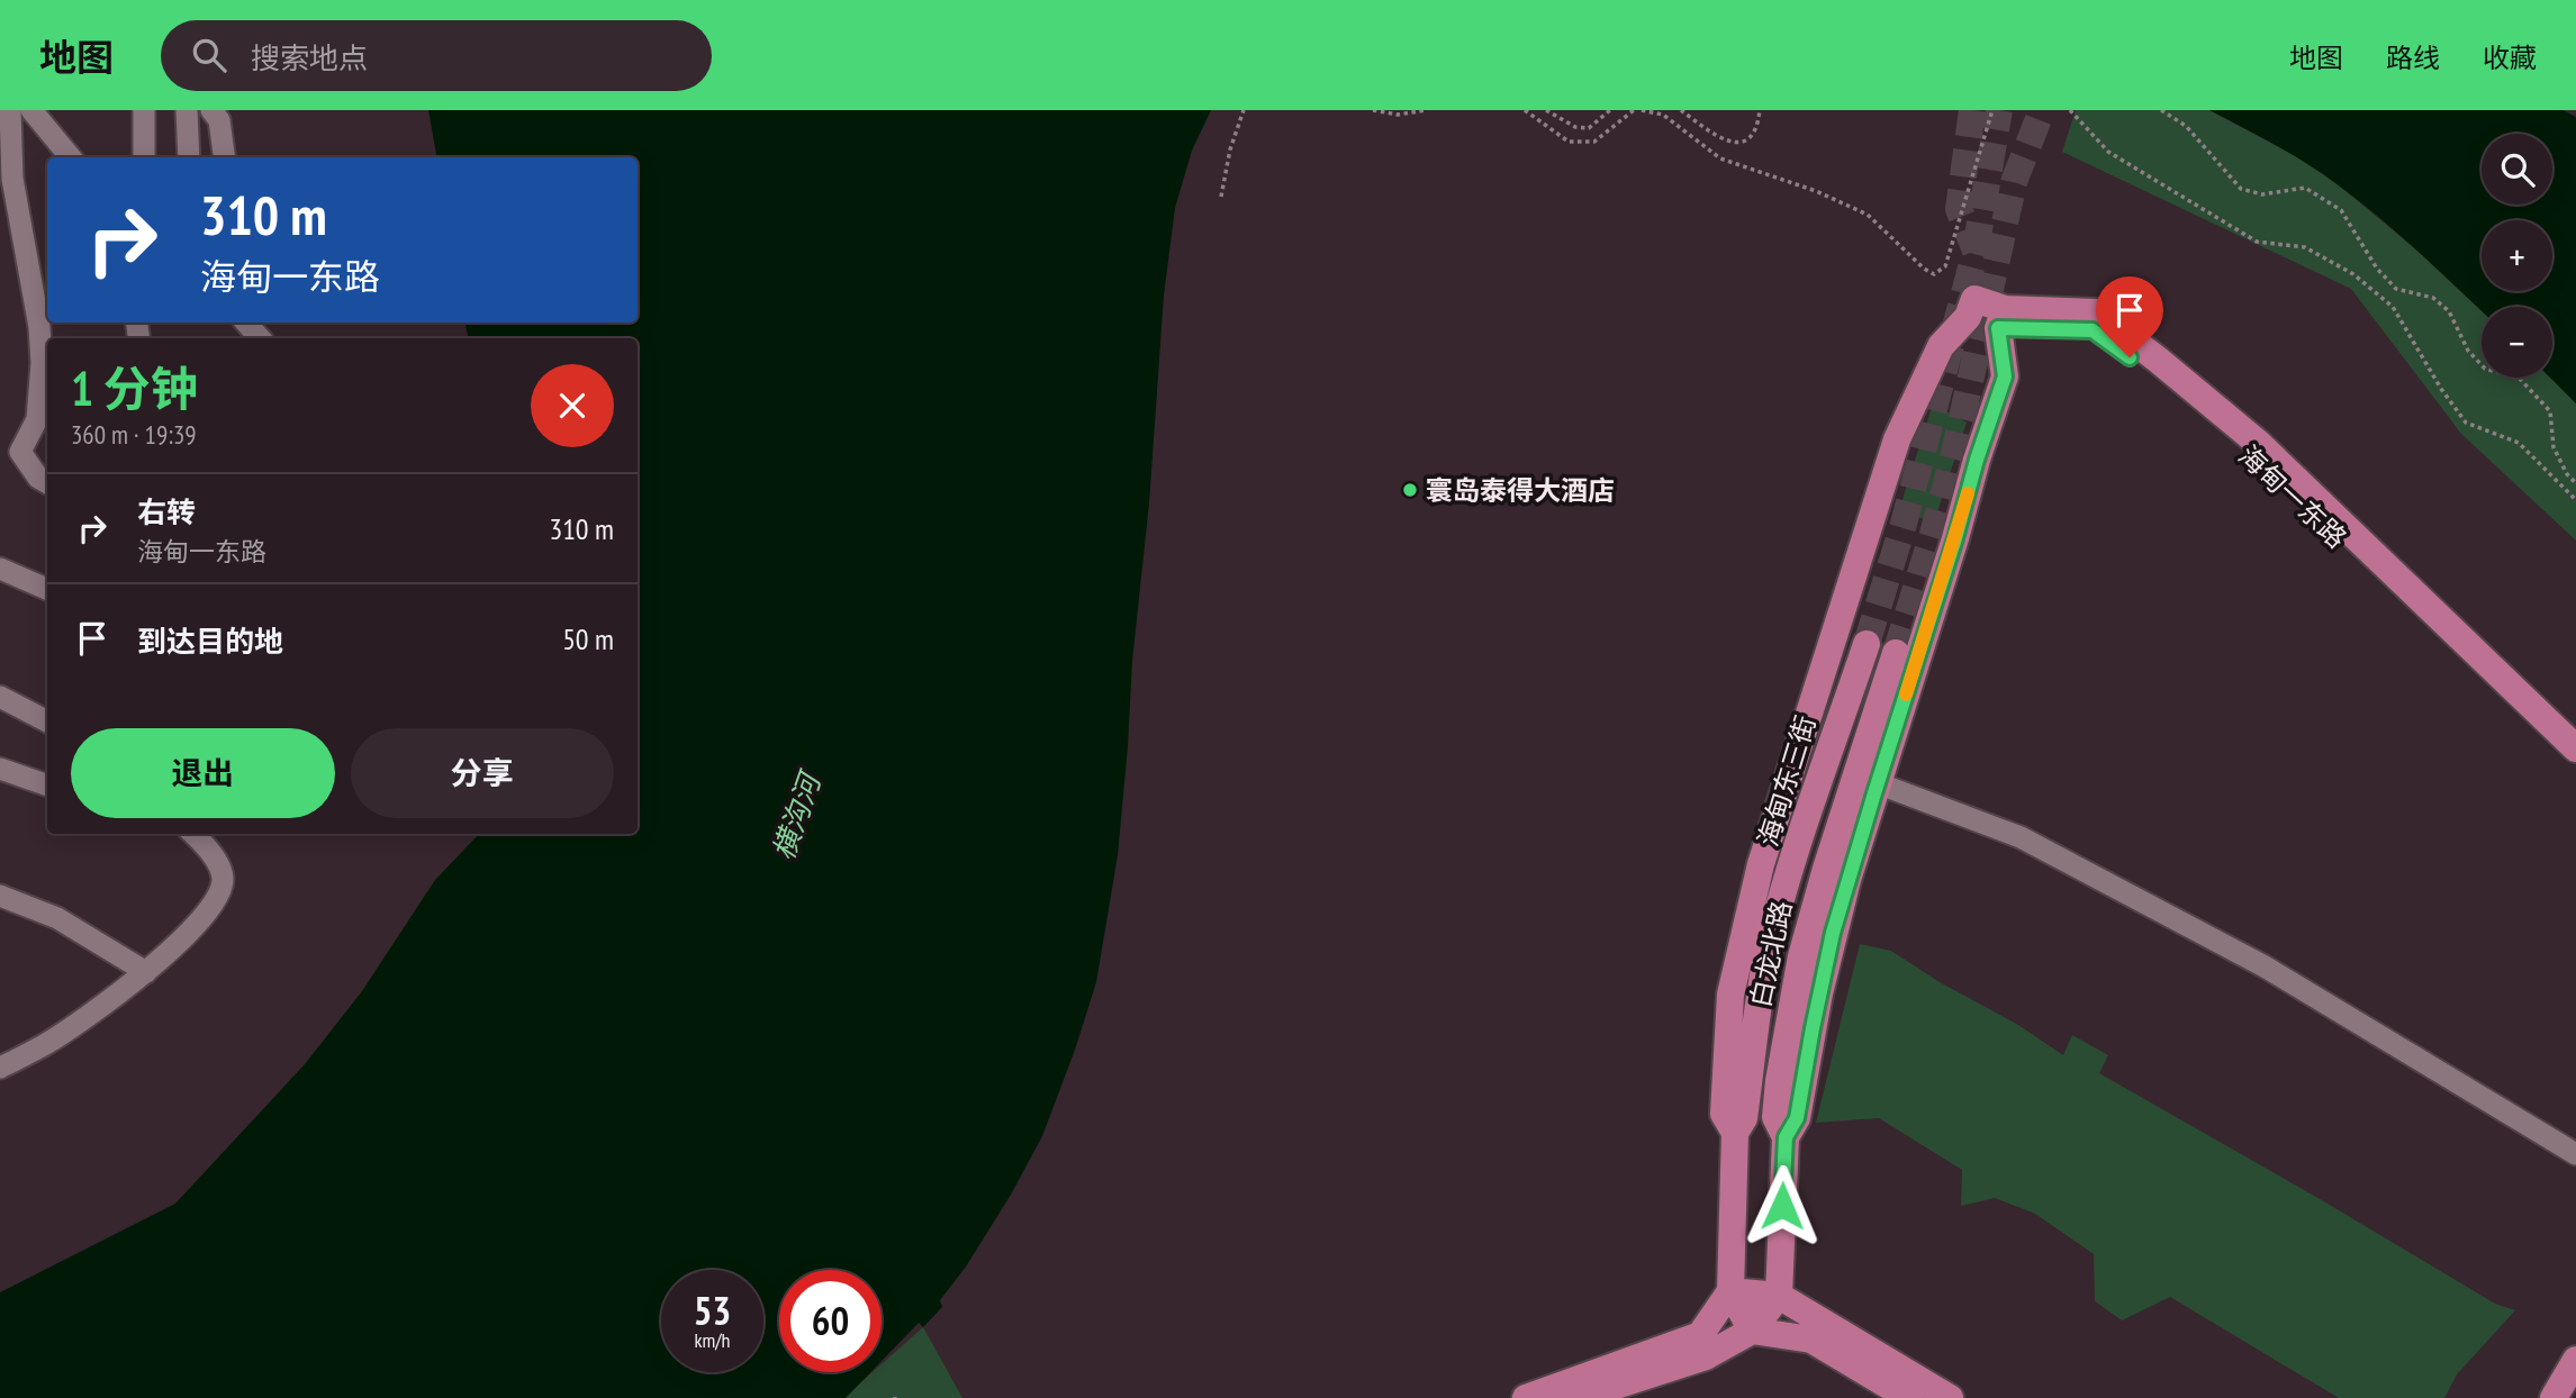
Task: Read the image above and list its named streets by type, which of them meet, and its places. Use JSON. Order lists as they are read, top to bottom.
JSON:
{
  "streets": {
    "main road": ["海甸一东路", "海甸东三街", "白龙北路"]
  },
  "crossings": [
    ["海甸一东路", "海甸东三街"],
    ["海甸东三街", "白龙北路"]
  ],
  "water": ["横沟河"],
  "places": ["寰岛泰得大酒店"],
  "page": {
    "header": "地图",
    "search": "搜索地点",
    "nav": ["地图", "路线", "收藏"],
    "map_buttons": ["+", "−"],
    "turn": ["310 m", "海甸一东路"],
    "heading": ["1 分钟", "360 m · 19:39"],
    "list": [
      {
        "name": "右转",
        "note": "海甸一东路",
        "value": "310 m"
      },
      {
        "name": "到达目的地",
        "value": "50 m"
      }
    ],
    "buttons": ["退出", "分享"],
    "speed": "53 km/h",
    "limit": "60"
  }
}
